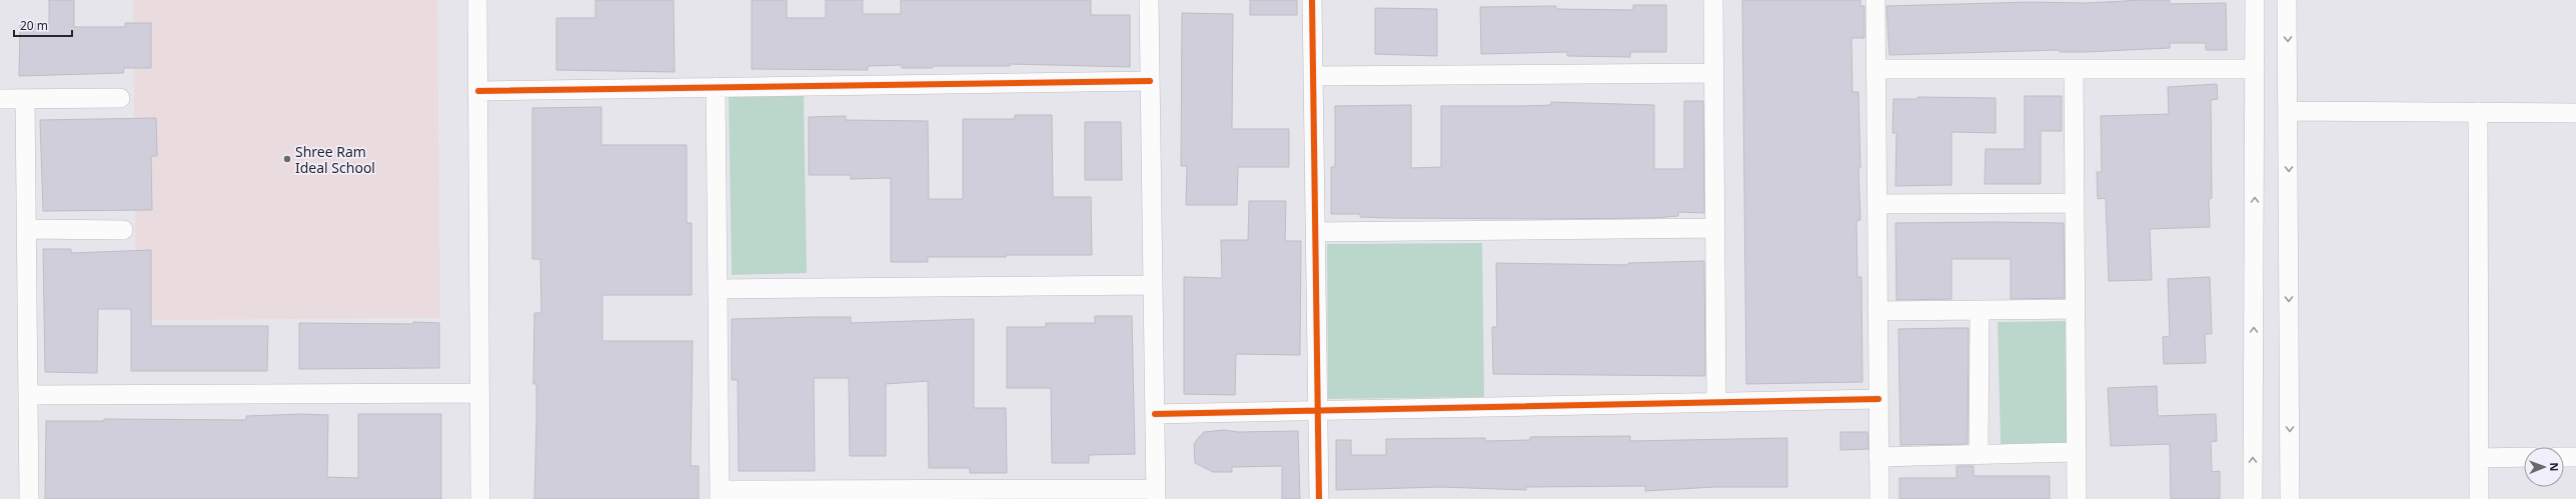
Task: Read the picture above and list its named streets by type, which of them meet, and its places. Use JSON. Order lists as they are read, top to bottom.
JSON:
{
  "places": ["Shree Ram Ideal School"],
  "scale_bar": "20 m",
  "north": "right"
}
